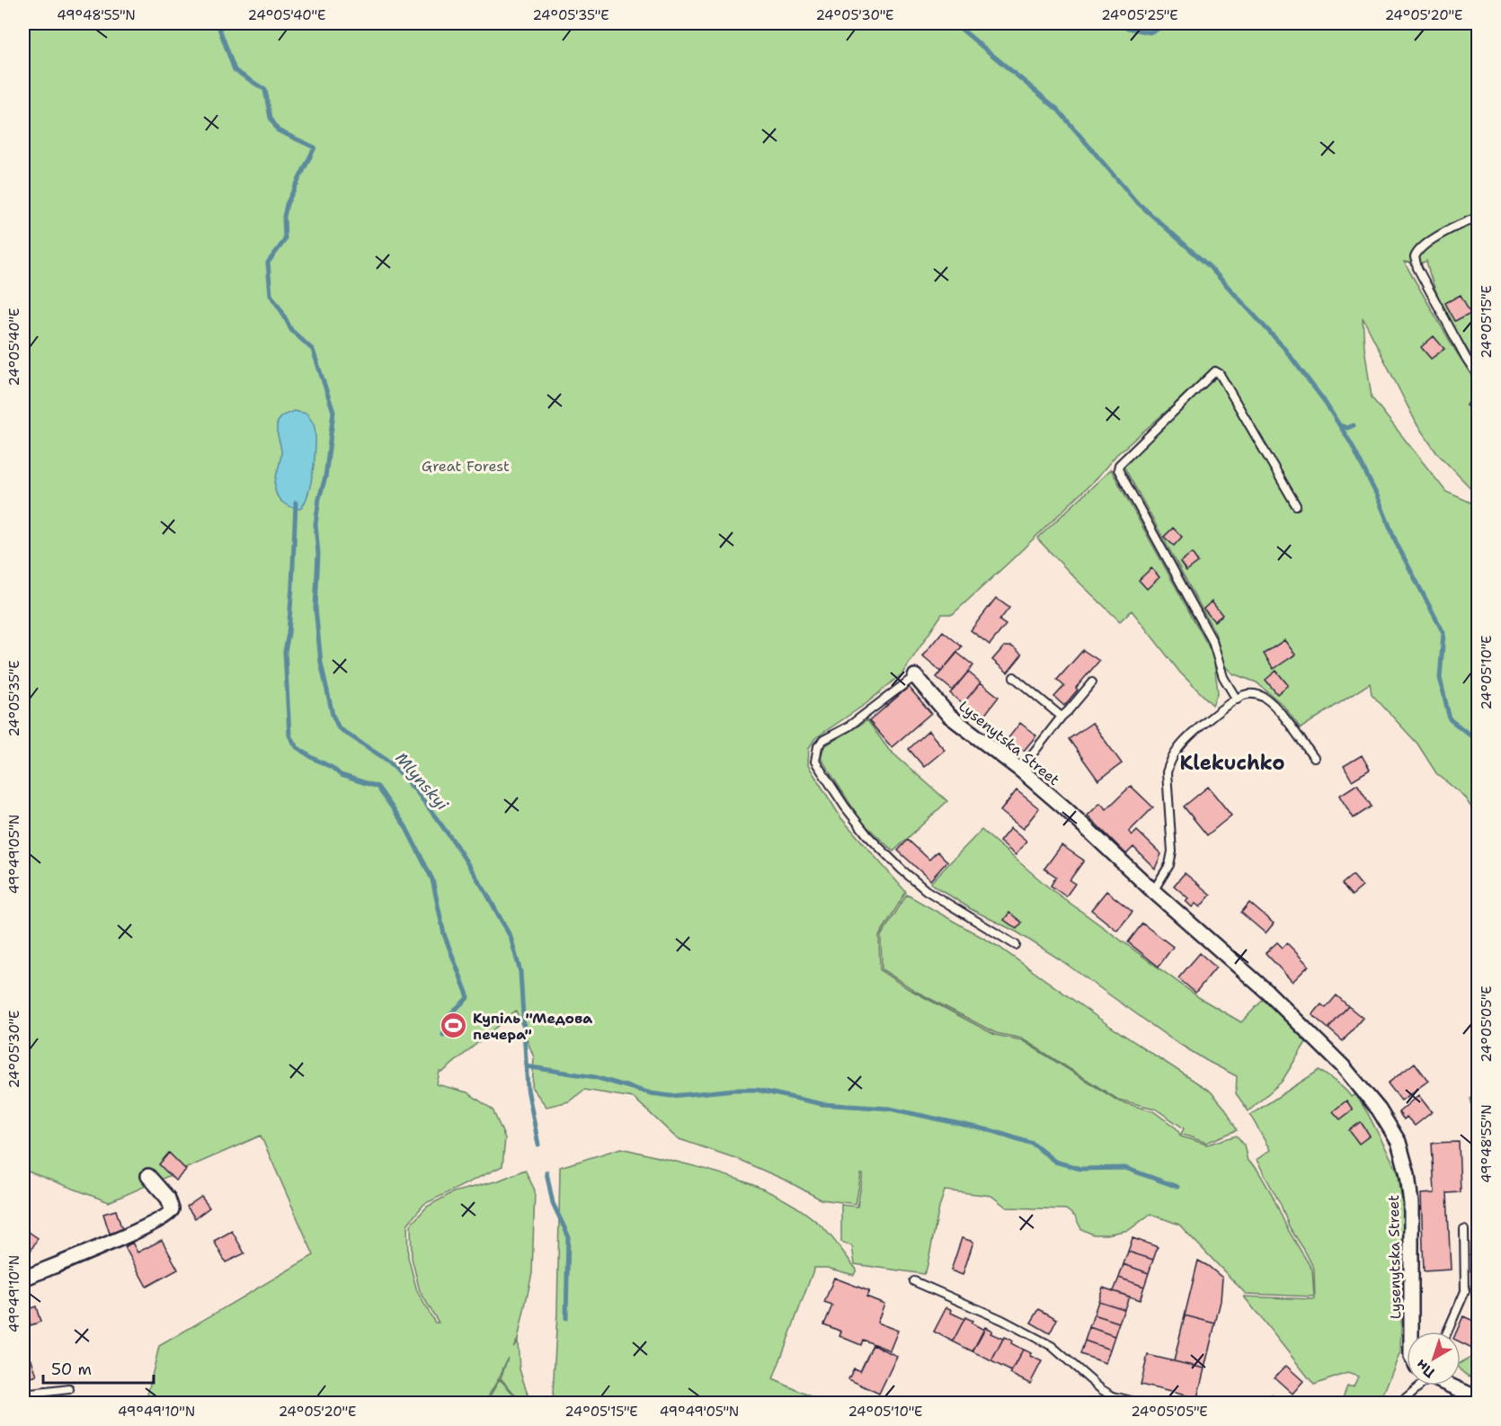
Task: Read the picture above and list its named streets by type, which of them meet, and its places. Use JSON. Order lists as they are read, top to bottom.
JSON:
{
  "streets": {
    "street": ["Lysenytska Street"]
  },
  "districts": ["Klekuchko"],
  "water": ["Mlynskyi"],
  "parks": ["Great Forest"],
  "places": {
    "sports": ["Купіль \"Медова печера\""]
  },
  "scale_bar": "50 m",
  "north": "bottom left",
  "coordinates": [
    "49°48'55\"N",
    "24°05'40\"E",
    "24°05'35\"E",
    "24°05'30\"E",
    "24°05'25\"E",
    "24°05'20\"E",
    "24°05'15\"E",
    "24°05'10\"E",
    "49°49'05\"N",
    "24°05'05\"E",
    "49°49'10\"N"
  ]
}
